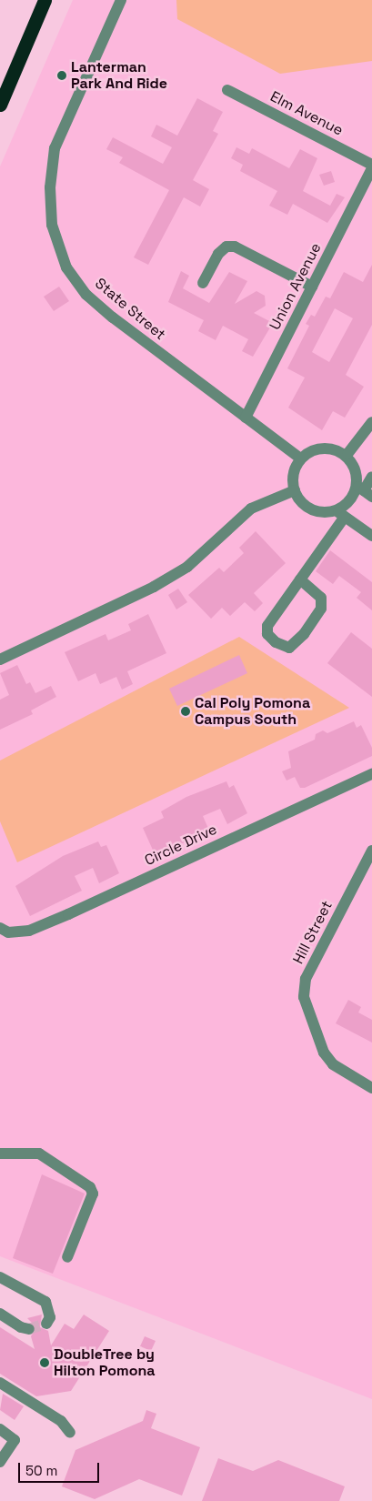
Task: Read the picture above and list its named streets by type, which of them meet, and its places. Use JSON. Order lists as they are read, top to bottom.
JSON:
{
  "streets": {
    "street": [
      "Elm Avenue",
      "Union Avenue",
      "State Street",
      "Circle Drive",
      "Hill Street"
    ]
  },
  "crossings": [
    ["Union Avenue", "State Street"]
  ],
  "places": ["Lanterman Park And Ride", "Cal Poly Pomona Campus South", "DoubleTree by Hilton Pomona"],
  "scale_bar": "50 m"
}
